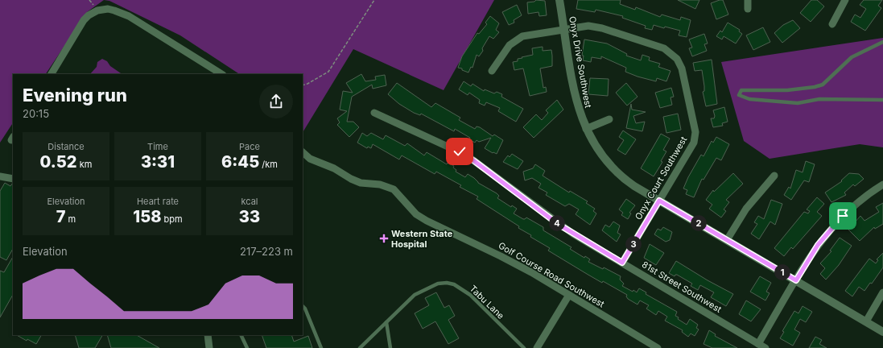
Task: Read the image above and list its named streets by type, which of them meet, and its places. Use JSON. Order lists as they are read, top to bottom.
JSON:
{
  "streets": {
    "street": [
      "Onyx Drive Southwest",
      "Onyx Court Southwest",
      "Golf Course Road Southwest",
      "81st Street Southwest"
    ],
    "lane": ["Tabu Lane"]
  },
  "crossings": [
    ["Onyx Drive Southwest", "Onyx Court Southwest"],
    ["Onyx Court Southwest", "81st Street Southwest"]
  ],
  "places": {
    "health": ["Western State Hospital"]
  },
  "page": {
    "heading": ["Evening run", "20:15"],
    "stats": [
      ["Distance", "0.52 km"],
      ["Time", "3:31"],
      ["Pace", "6:45 /km"],
      ["Elevation", "7 m"],
      ["Heart rate", "158 bpm"],
      ["kcal", "33"]
    ],
    "pins": [
      "2",
      "4",
      "3",
      "1"
    ],
    "chart": ["Elevation", "217–223 m"]
  }
}
